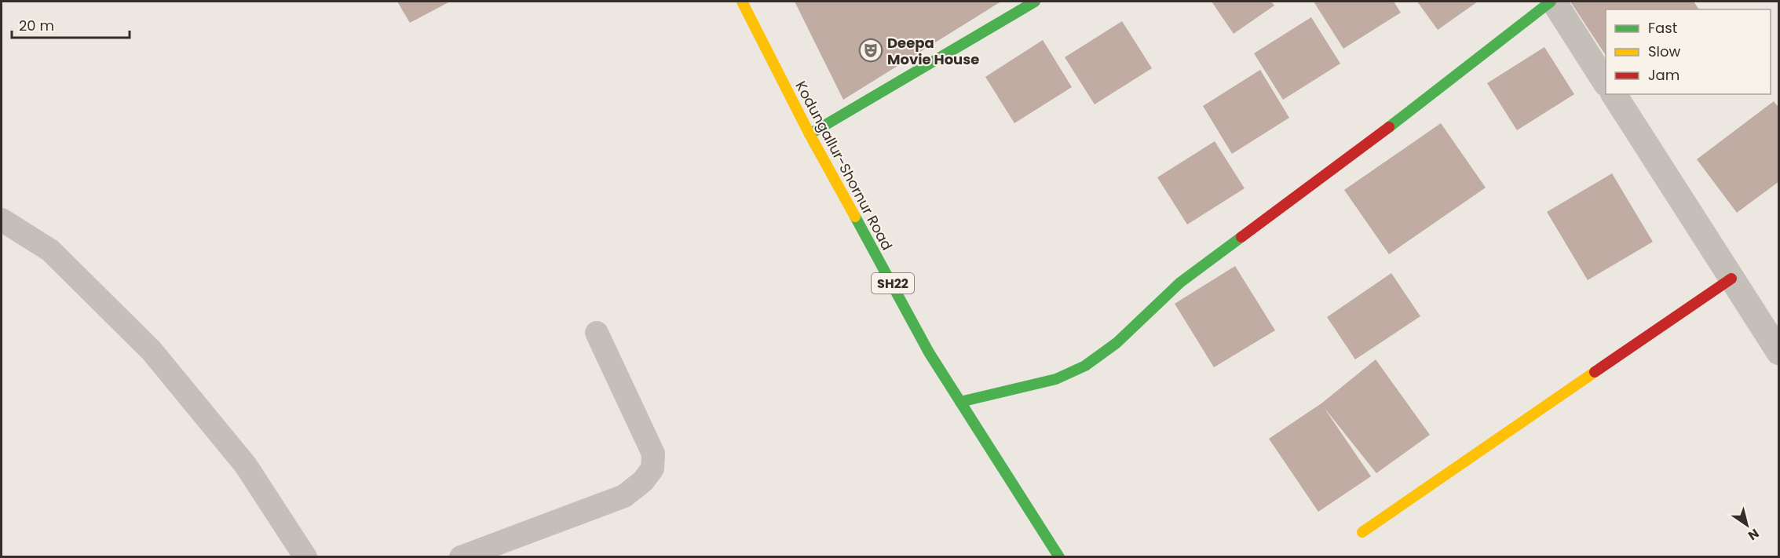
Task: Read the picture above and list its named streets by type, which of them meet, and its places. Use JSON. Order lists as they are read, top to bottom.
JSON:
{
  "streets": {
    "street": ["Kodungallur-Shornur Road", "SH22"]
  },
  "places": {
    "theatre": ["Deepa Movie House"]
  },
  "legend": ["Fast", "Slow", "Jam"],
  "scale_bar": "20 m",
  "north": "bottom right"
}
